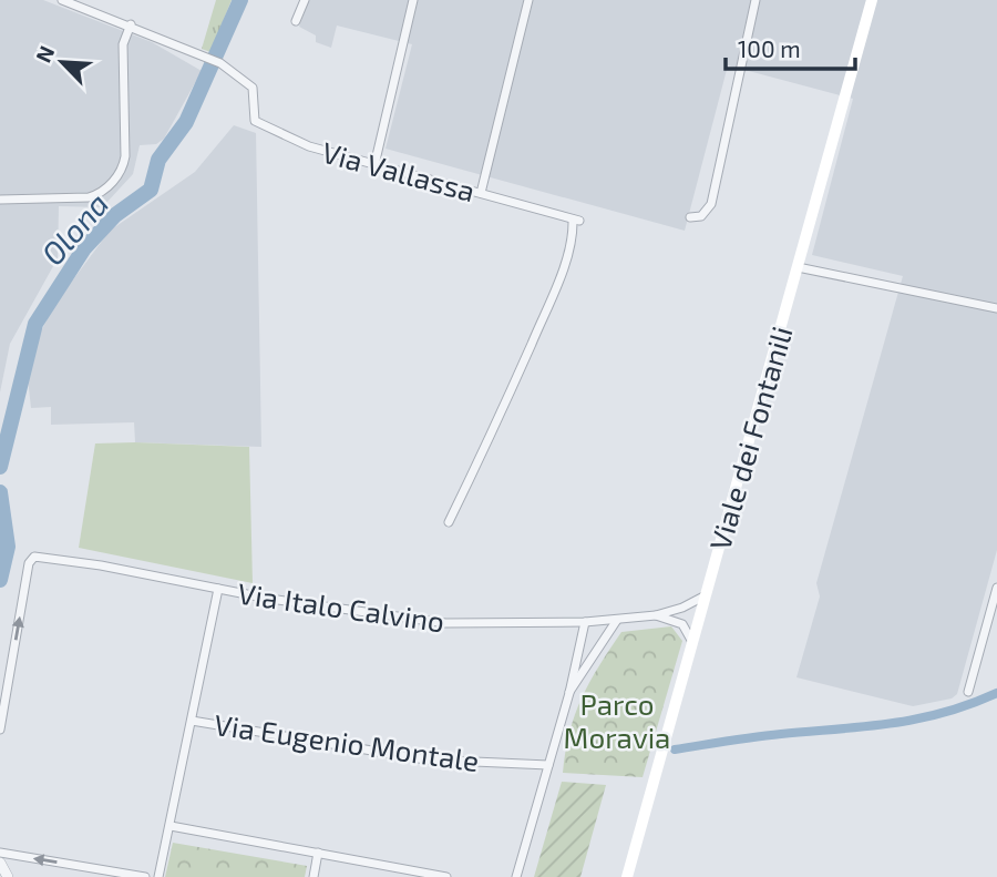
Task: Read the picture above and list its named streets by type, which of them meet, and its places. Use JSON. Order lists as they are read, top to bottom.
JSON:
{
  "streets": {
    "main road": ["Viale dei Fontanili"],
    "street": ["Via Vallassa", "Via Italo Calvino", "Via Eugenio Montale"]
  },
  "crossings": [
    ["Viale dei Fontanili", "Via Italo Calvino"]
  ],
  "water": ["Olona"],
  "parks": ["Parco Moravia"],
  "scale_bar": "100 m",
  "north": "top left"
}
